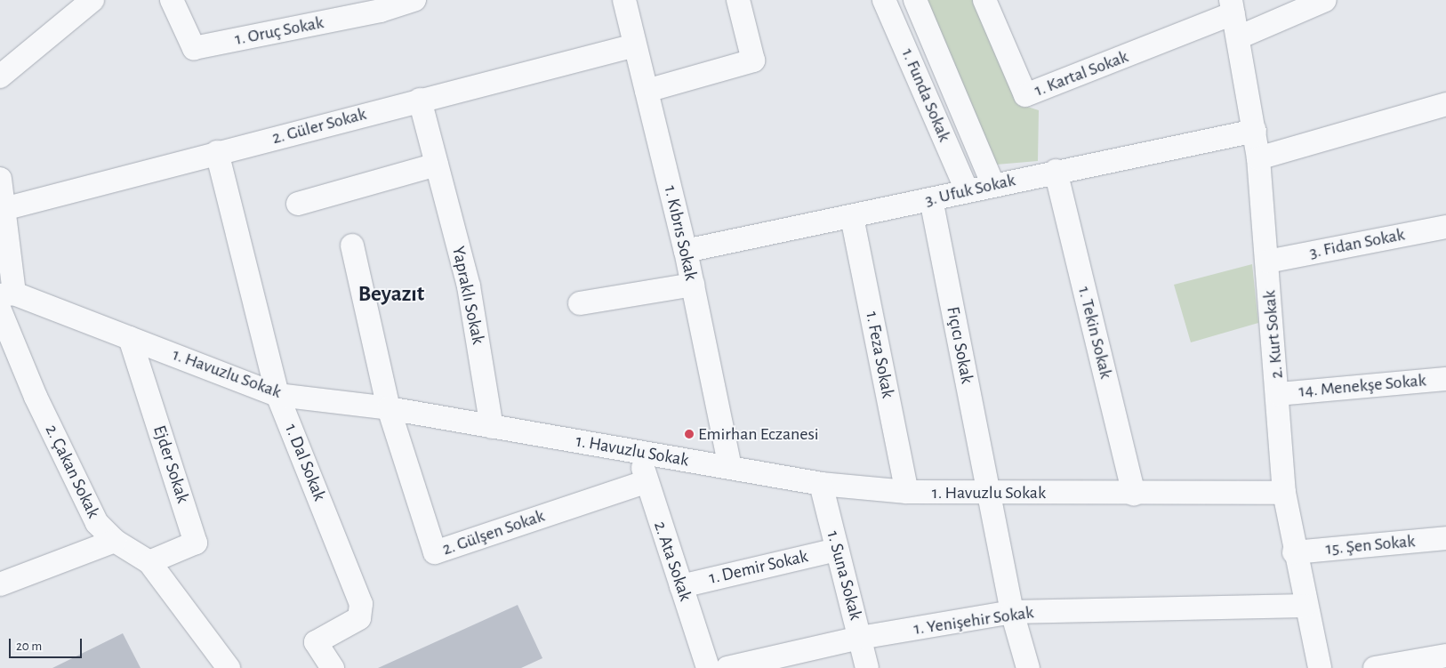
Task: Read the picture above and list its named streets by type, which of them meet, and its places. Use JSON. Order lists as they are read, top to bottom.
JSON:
{
  "streets": {
    "street": [
      "1. Oruç Sokak",
      "1. Kartal Sokak",
      "1. Funda Sokak",
      "2. Güler Sokak",
      "3. Ufuk Sokak",
      "1. Kıbrıs Sokak",
      "3. Fidan Sokak",
      "Yapraklı Sokak",
      "1. Tekin Sokak",
      "2. Kurt Sokak",
      "Fıçıcı Sokak",
      "1. Feza Sokak",
      "1. Havuzlu Sokak",
      "14. Menekşe Sokak",
      "1. Dal Sokak",
      "Ejder Sokak",
      "2. Çakan Sokak",
      "2. Gülşen Sokak",
      "15. Şen Sokak",
      "2. Ata Sokak",
      "1. Demir Sokak",
      "1. Suna Sokak",
      "1. Yenişehir Sokak"
    ]
  },
  "crossings": [
    ["1. Kartal Sokak", "2. Kurt Sokak"],
    ["1. Funda Sokak", "3. Ufuk Sokak"],
    ["2. Güler Sokak", "1. Kıbrıs Sokak"],
    ["2. Güler Sokak", "Yapraklı Sokak"],
    ["2. Güler Sokak", "1. Dal Sokak"],
    ["2. Güler Sokak", "2. Çakan Sokak"],
    ["3. Ufuk Sokak", "1. Kıbrıs Sokak"],
    ["3. Ufuk Sokak", "1. Tekin Sokak"],
    ["3. Ufuk Sokak", "2. Kurt Sokak"],
    ["3. Ufuk Sokak", "Fıçıcı Sokak"],
    ["3. Ufuk Sokak", "1. Feza Sokak"],
    ["1. Kıbrıs Sokak", "1. Havuzlu Sokak"],
    ["3. Fidan Sokak", "2. Kurt Sokak"],
    ["Yapraklı Sokak", "1. Havuzlu Sokak"],
    ["1. Tekin Sokak", "1. Havuzlu Sokak"],
    ["2. Kurt Sokak", "1. Havuzlu Sokak"],
    ["2. Kurt Sokak", "14. Menekşe Sokak"],
    ["2. Kurt Sokak", "15. Şen Sokak"],
    ["2. Kurt Sokak", "1. Yenişehir Sokak"],
    ["Fıçıcı Sokak", "1. Havuzlu Sokak"],
    ["Fıçıcı Sokak", "1. Yenişehir Sokak"],
    ["1. Feza Sokak", "1. Havuzlu Sokak"],
    ["1. Havuzlu Sokak", "1. Dal Sokak"],
    ["1. Havuzlu Sokak", "Ejder Sokak"],
    ["1. Havuzlu Sokak", "2. Çakan Sokak"],
    ["1. Havuzlu Sokak", "2. Gülşen Sokak"],
    ["1. Havuzlu Sokak", "2. Ata Sokak"],
    ["1. Havuzlu Sokak", "1. Suna Sokak"],
    ["Ejder Sokak", "2. Çakan Sokak"],
    ["2. Gülşen Sokak", "2. Ata Sokak"],
    ["2. Ata Sokak", "1. Demir Sokak"],
    ["1. Demir Sokak", "1. Suna Sokak"],
    ["1. Suna Sokak", "1. Yenişehir Sokak"]
  ],
  "districts": ["Beyazıt"],
  "places": ["Emirhan Eczanesi"],
  "scale_bar": "20 m"
}
